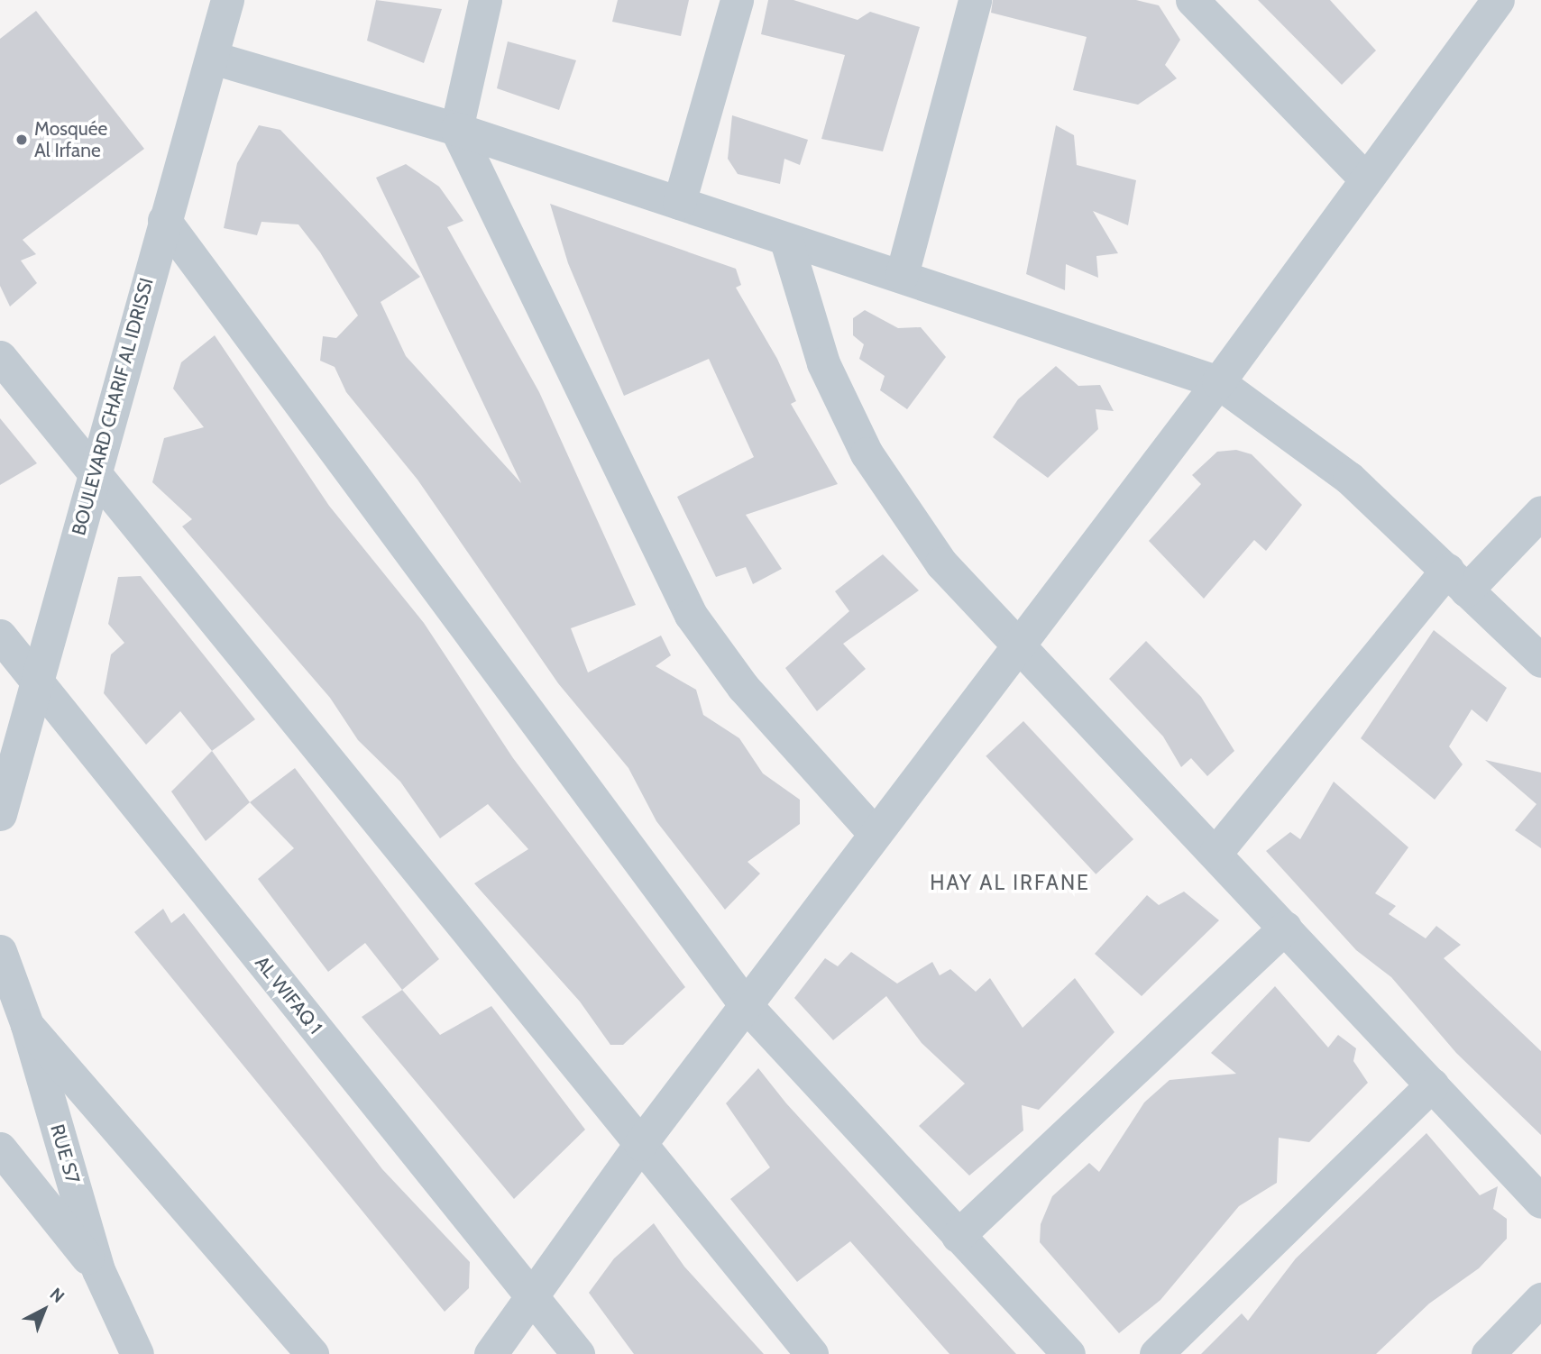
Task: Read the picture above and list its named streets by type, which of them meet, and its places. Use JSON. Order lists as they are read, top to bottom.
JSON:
{
  "streets": {
    "street": ["BOULEVARD CHARIF AL IDRISSI", "AL WIFAQ 1", "RUE S7"]
  },
  "crossings": [
    ["BOULEVARD CHARIF AL IDRISSI", "AL WIFAQ 1"]
  ],
  "districts": ["HAY AL IRFANE"],
  "places": ["Mosquée Al Irfane"],
  "north": "top right"
}
